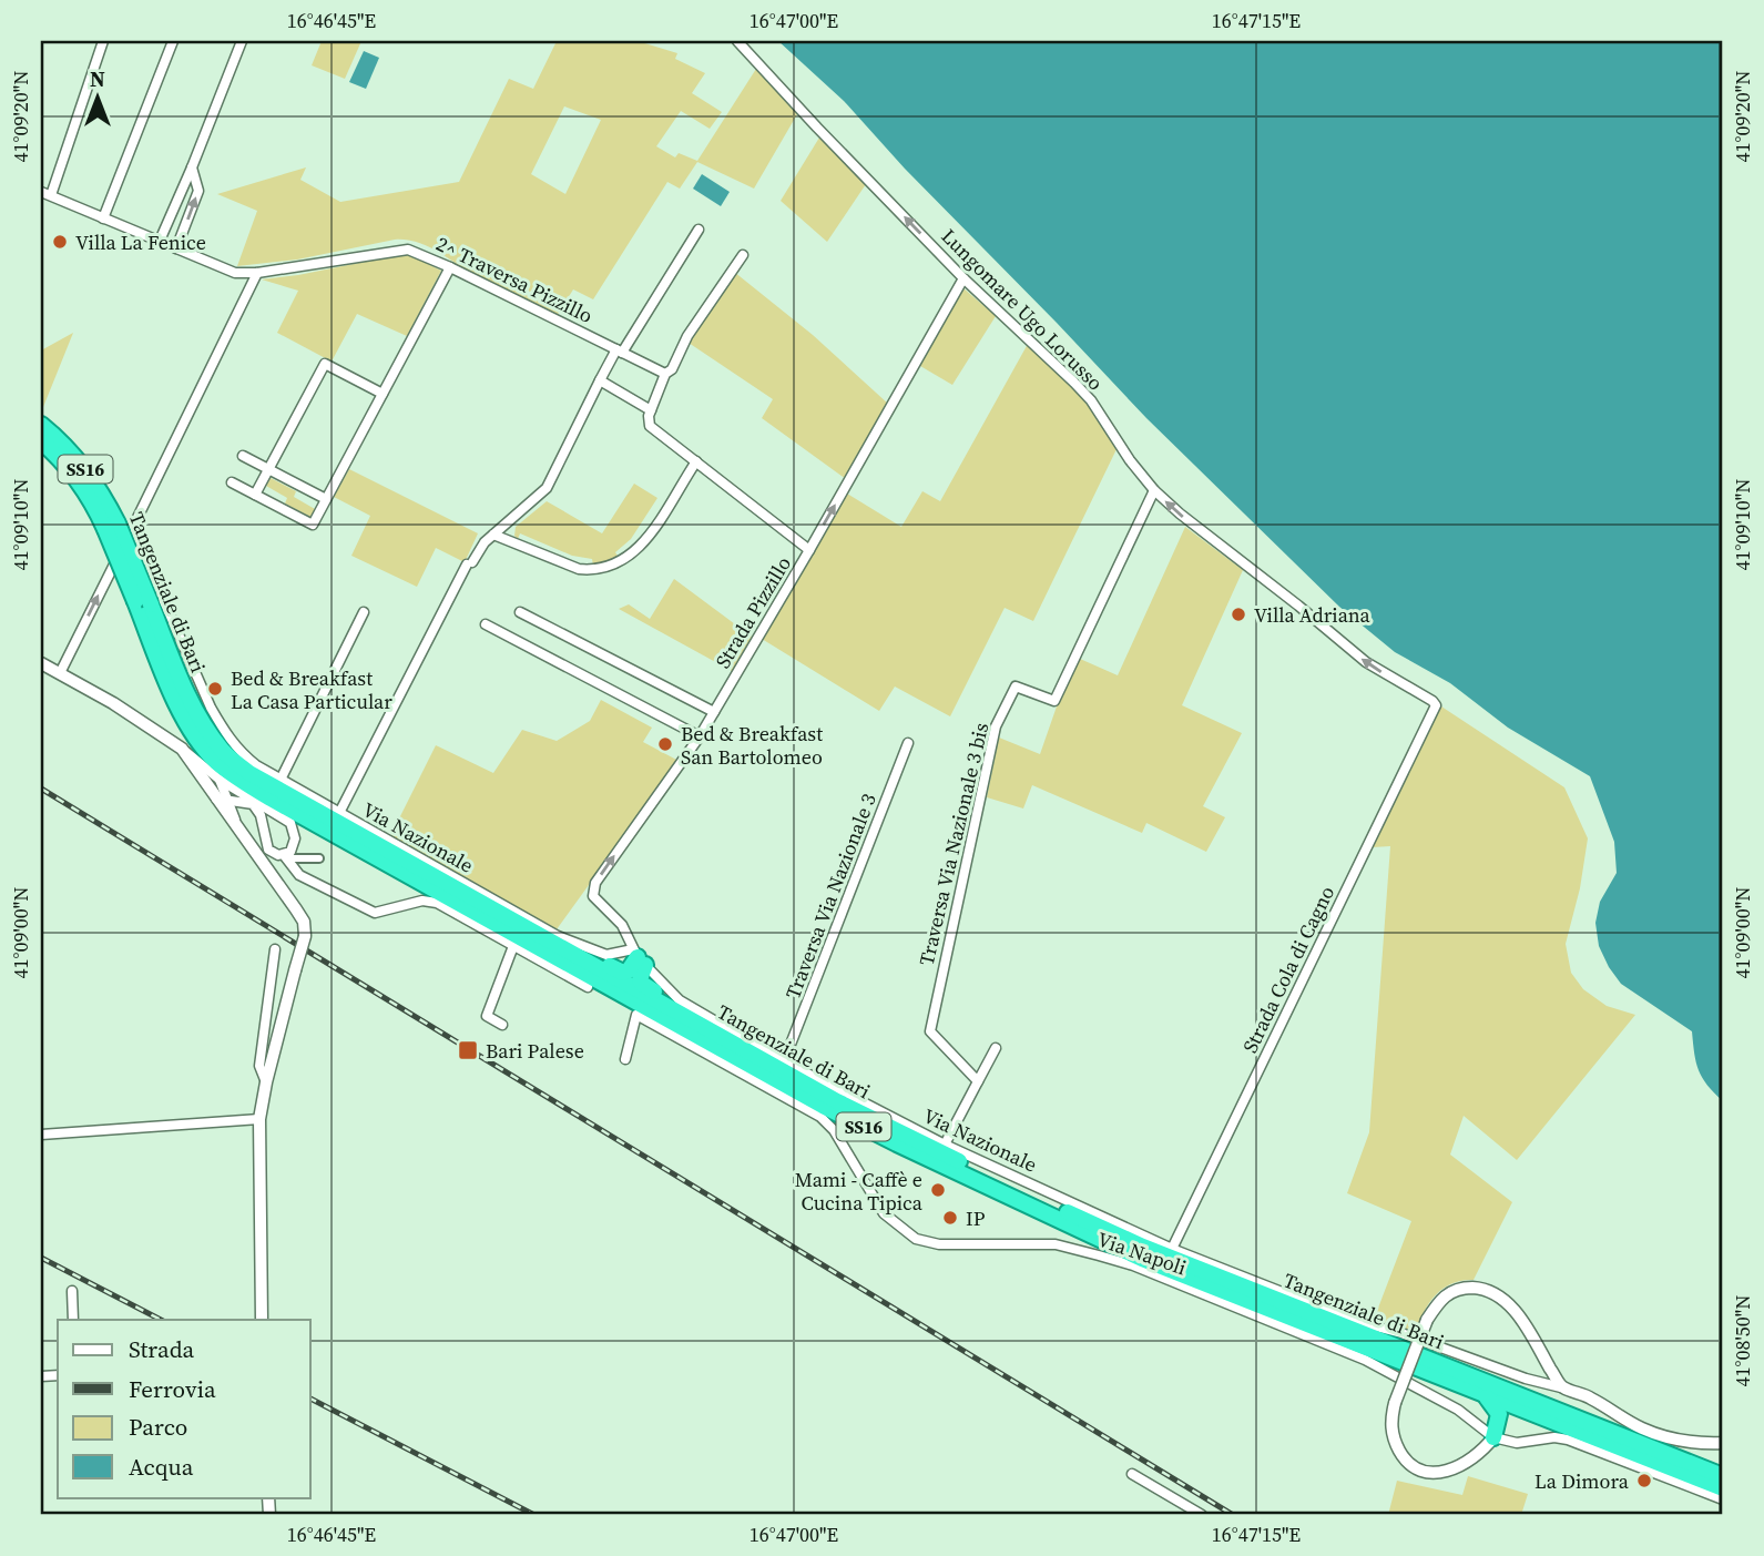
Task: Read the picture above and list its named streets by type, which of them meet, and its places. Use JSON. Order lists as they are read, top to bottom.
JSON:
{
  "streets": {
    "highway": ["SS16", "Tangenziale di Bari"],
    "street": [
      "2^ Traversa Pizzillo",
      "Lungomare Ugo Lorusso",
      "Strada Pizzillo",
      "Via Nazionale",
      "Traversa Via Nazionale 3 bis",
      "Traversa Via Nazionale 3",
      "Strada Cola di Cagno",
      "Via Napoli"
    ]
  },
  "crossings": [
    ["Lungomare Ugo Lorusso", "Strada Pizzillo"],
    ["Lungomare Ugo Lorusso", "Traversa Via Nazionale 3 bis"],
    ["Lungomare Ugo Lorusso", "Strada Cola di Cagno"],
    ["Tangenziale di Bari", "Via Nazionale"],
    ["Strada Pizzillo", "Via Nazionale"],
    ["Via Nazionale", "Traversa Via Nazionale 3"],
    ["Via Nazionale", "Strada Cola di Cagno"]
  ],
  "one_way": ["Lungomare Ugo Lorusso", "Strada Pizzillo"],
  "places": {
    "other": [
      "Villa La Fenice",
      "Villa Adriana",
      "Bed & Breakfast La Casa Particular",
      "Bed & Breakfast San Bartolomeo",
      "Mami - Caffè e Cucina Tipica",
      "IP",
      "La Dimora"
    ],
    "transit": ["Bari Palese"]
  },
  "legend": [
    "Strada",
    "Ferrovia",
    "Parco",
    "Acqua"
  ],
  "north": "top",
  "coordinates": [
    "16°46'45\"E",
    "16°47'00\"E",
    "16°47'15\"E",
    "41°09'20\"N",
    "41°09'10\"N",
    "41°09'00\"N",
    "41°08'50\"N"
  ]
}
